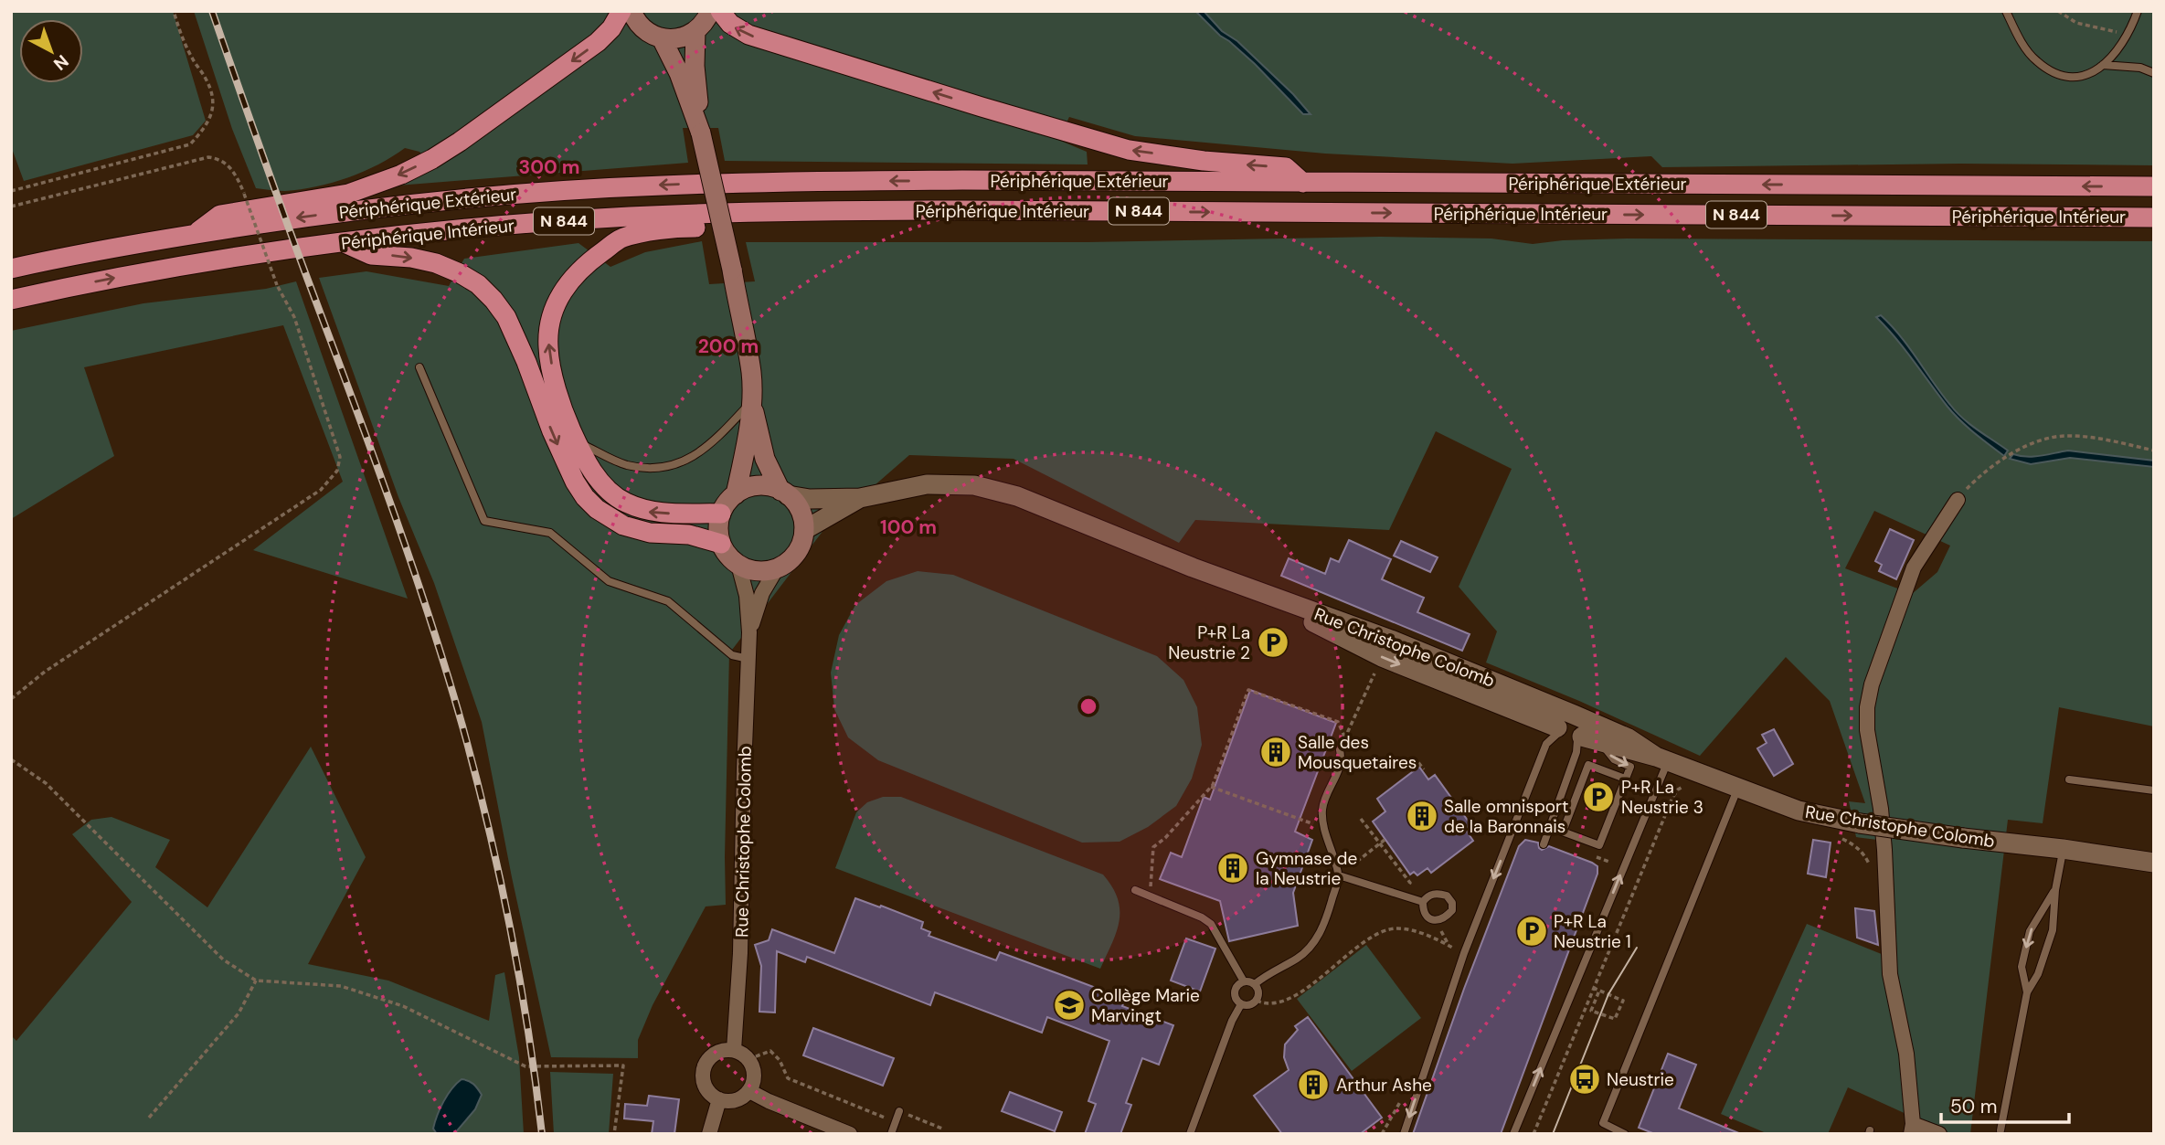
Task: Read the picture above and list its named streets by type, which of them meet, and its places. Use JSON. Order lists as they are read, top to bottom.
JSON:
{
  "streets": {
    "highway": ["Périphérique Extérieur", "Périphérique Intérieur", "N 844"],
    "street": ["Rue Christophe Colomb"]
  },
  "places": {
    "parking": ["P+R La Neustrie 2", "P+R La Neustrie 3", "P+R La Neustrie 1"],
    "building": [
      "Salle des Mousquetaires",
      "Salle omnisport de la Baronnais",
      "Gymnase de la Neustrie",
      "Arthur Ashe"
    ],
    "school or university": ["Collège Marie Marvingt"],
    "bus stop": ["Neustrie"]
  },
  "scale_bar": "50 m",
  "north": "bottom right",
  "rings": ["300 m", "200 m", "100 m"]
}
